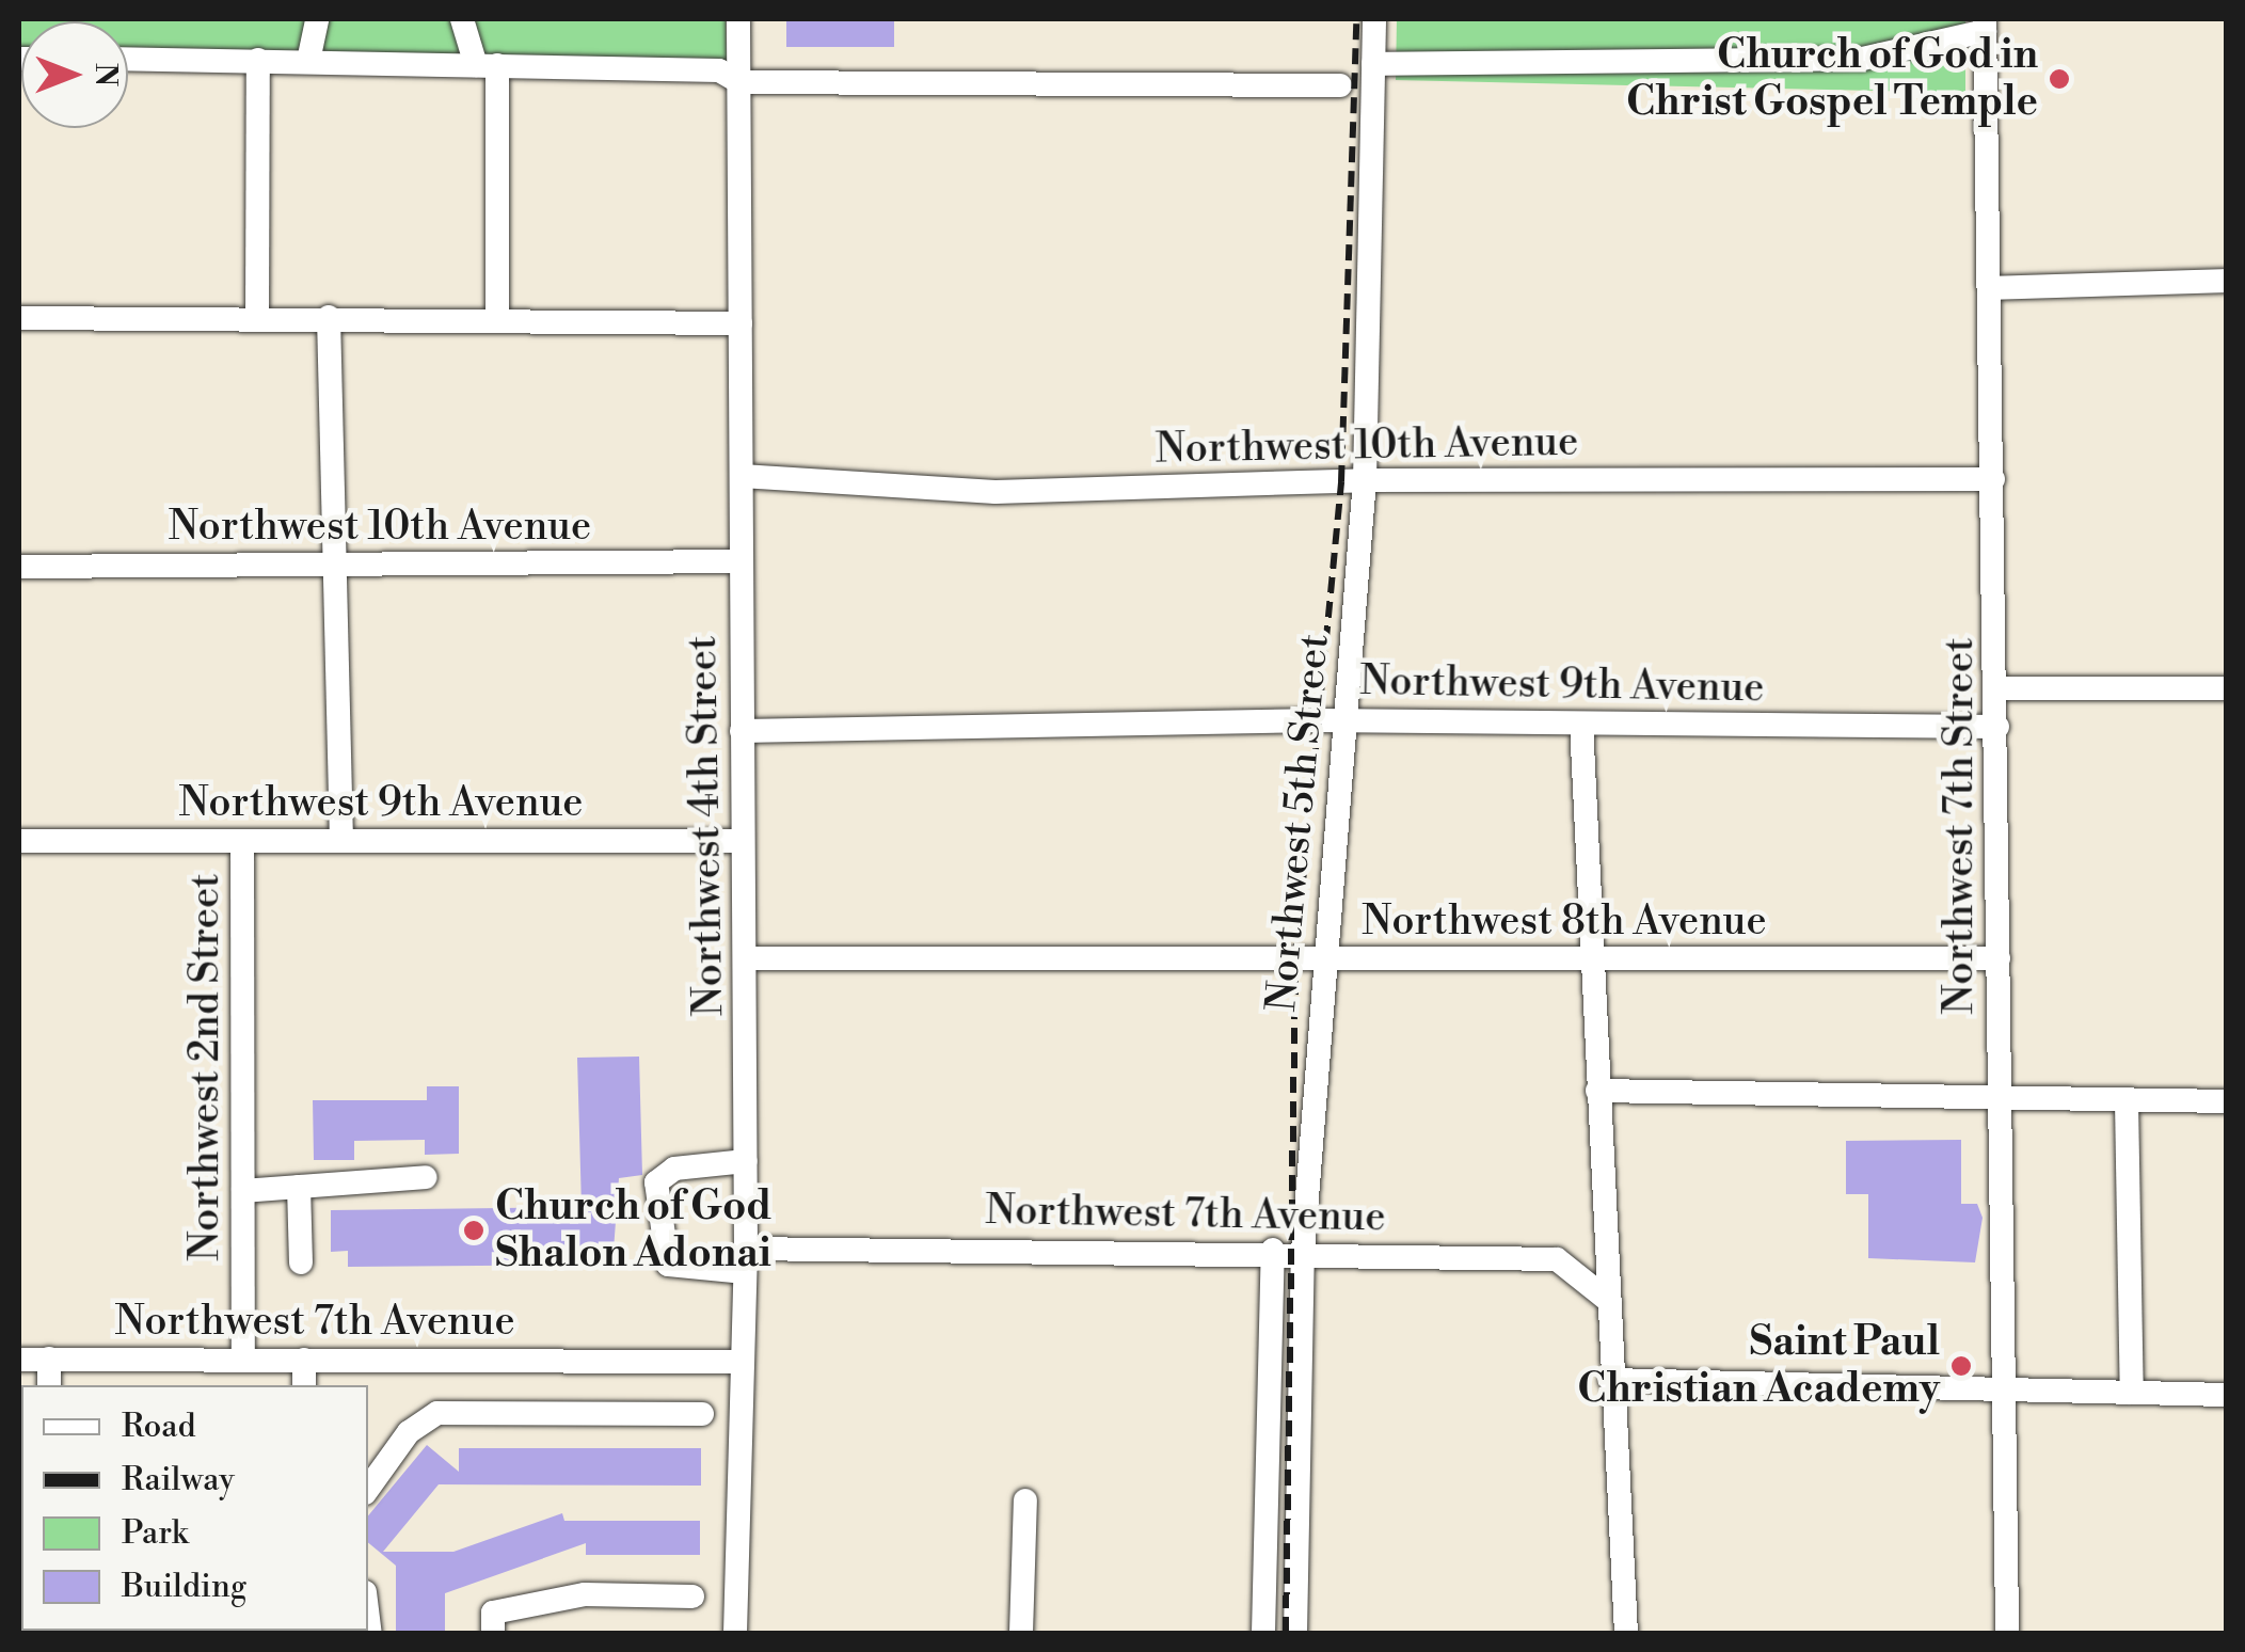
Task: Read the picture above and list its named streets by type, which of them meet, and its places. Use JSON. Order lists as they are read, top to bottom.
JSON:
{
  "streets": {
    "street": [
      "Northwest 10th Avenue",
      "Northwest 9th Avenue",
      "Northwest 5th Street",
      "Northwest 4th Street",
      "Northwest 7th Street",
      "Northwest 8th Avenue",
      "Northwest 2nd Street",
      "Northwest 7th Avenue"
    ]
  },
  "crossings": [
    ["Northwest 10th Avenue", "Northwest 5th Street"],
    ["Northwest 10th Avenue", "Northwest 4th Street"],
    ["Northwest 10th Avenue", "Northwest 7th Street"],
    ["Northwest 9th Avenue", "Northwest 5th Street"],
    ["Northwest 9th Avenue", "Northwest 4th Street"],
    ["Northwest 9th Avenue", "Northwest 7th Street"],
    ["Northwest 9th Avenue", "Northwest 2nd Street"],
    ["Northwest 5th Street", "Northwest 8th Avenue"],
    ["Northwest 5th Street", "Northwest 7th Avenue"],
    ["Northwest 4th Street", "Northwest 8th Avenue"],
    ["Northwest 4th Street", "Northwest 7th Avenue"],
    ["Northwest 7th Street", "Northwest 8th Avenue"],
    ["Northwest 2nd Street", "Northwest 7th Avenue"]
  ],
  "places": ["Church of God in Christ Gospel Temple", "Church of God Shalon Adonai", "Saint Paul Christian Academy"],
  "legend": [
    "Road",
    "Railway",
    "Park",
    "Building"
  ],
  "north": "right"
}
